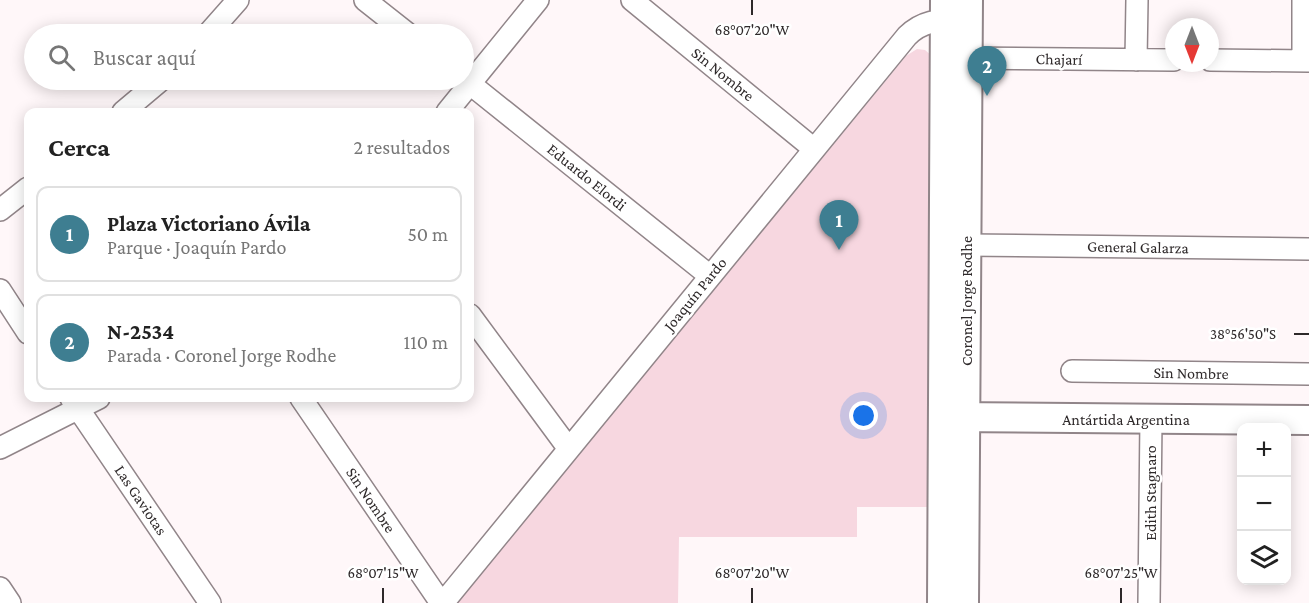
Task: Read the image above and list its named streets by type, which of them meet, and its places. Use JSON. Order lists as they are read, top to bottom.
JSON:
{
  "streets": {
    "main road": ["Coronel Jorge Rodhe", "Antártida Argentina"],
    "street": [
      "Chajarí",
      "Sin Nombre",
      "Eduardo Elordi",
      "General Galarza",
      "Joaquín Pardo",
      "Edith Stagnaro",
      "Las Gaviotas"
    ]
  },
  "crossings": [
    ["Chajarí", "Coronel Jorge Rodhe"],
    ["Sin Nombre", "Joaquín Pardo"],
    ["Eduardo Elordi", "Joaquín Pardo"],
    ["General Galarza", "Coronel Jorge Rodhe"],
    ["Joaquín Pardo", "Coronel Jorge Rodhe"],
    ["Coronel Jorge Rodhe", "Antártida Argentina"],
    ["Antártida Argentina", "Edith Stagnaro"]
  ],
  "north": "bottom",
  "page": {
    "search": "Buscar aquí",
    "pins": ["2", "1"],
    "heading": ["Cerca", "2 resultados"],
    "list": [
      {
        "mark": "1",
        "name": "Plaza Victoriano Ávila",
        "note": "Parque · Joaquín Pardo",
        "value": "50 m"
      },
      {
        "mark": "2",
        "name": "N-2534",
        "note": "Parada · Coronel Jorge Rodhe",
        "value": "110 m"
      }
    ],
    "map_buttons": ["+", "−"]
  },
  "coordinates": [
    "68°07'20\"W",
    "38°56'50\"S",
    "68°07'15\"W",
    "68°07'25\"W"
  ]
}
